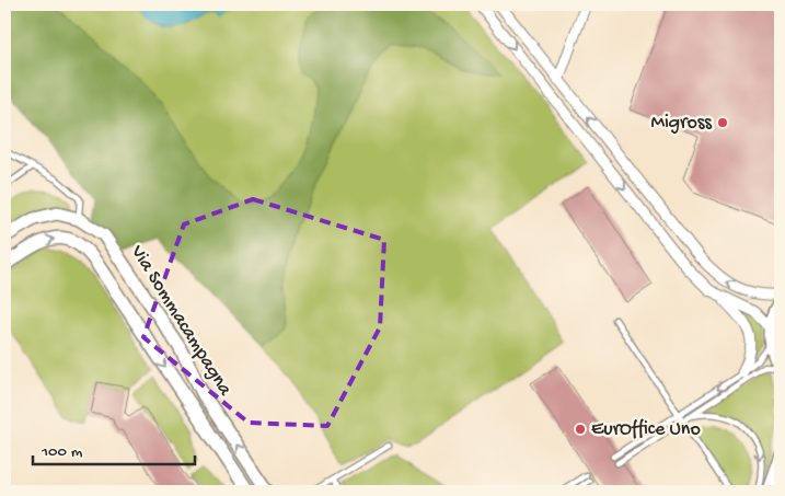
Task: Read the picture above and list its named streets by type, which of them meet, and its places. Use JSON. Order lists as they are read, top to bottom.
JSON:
{
  "streets": {
    "street": ["Via Sommacampagna"]
  },
  "places": ["Migross", "EurOffice Uno"],
  "scale_bar": "100 m"
}
